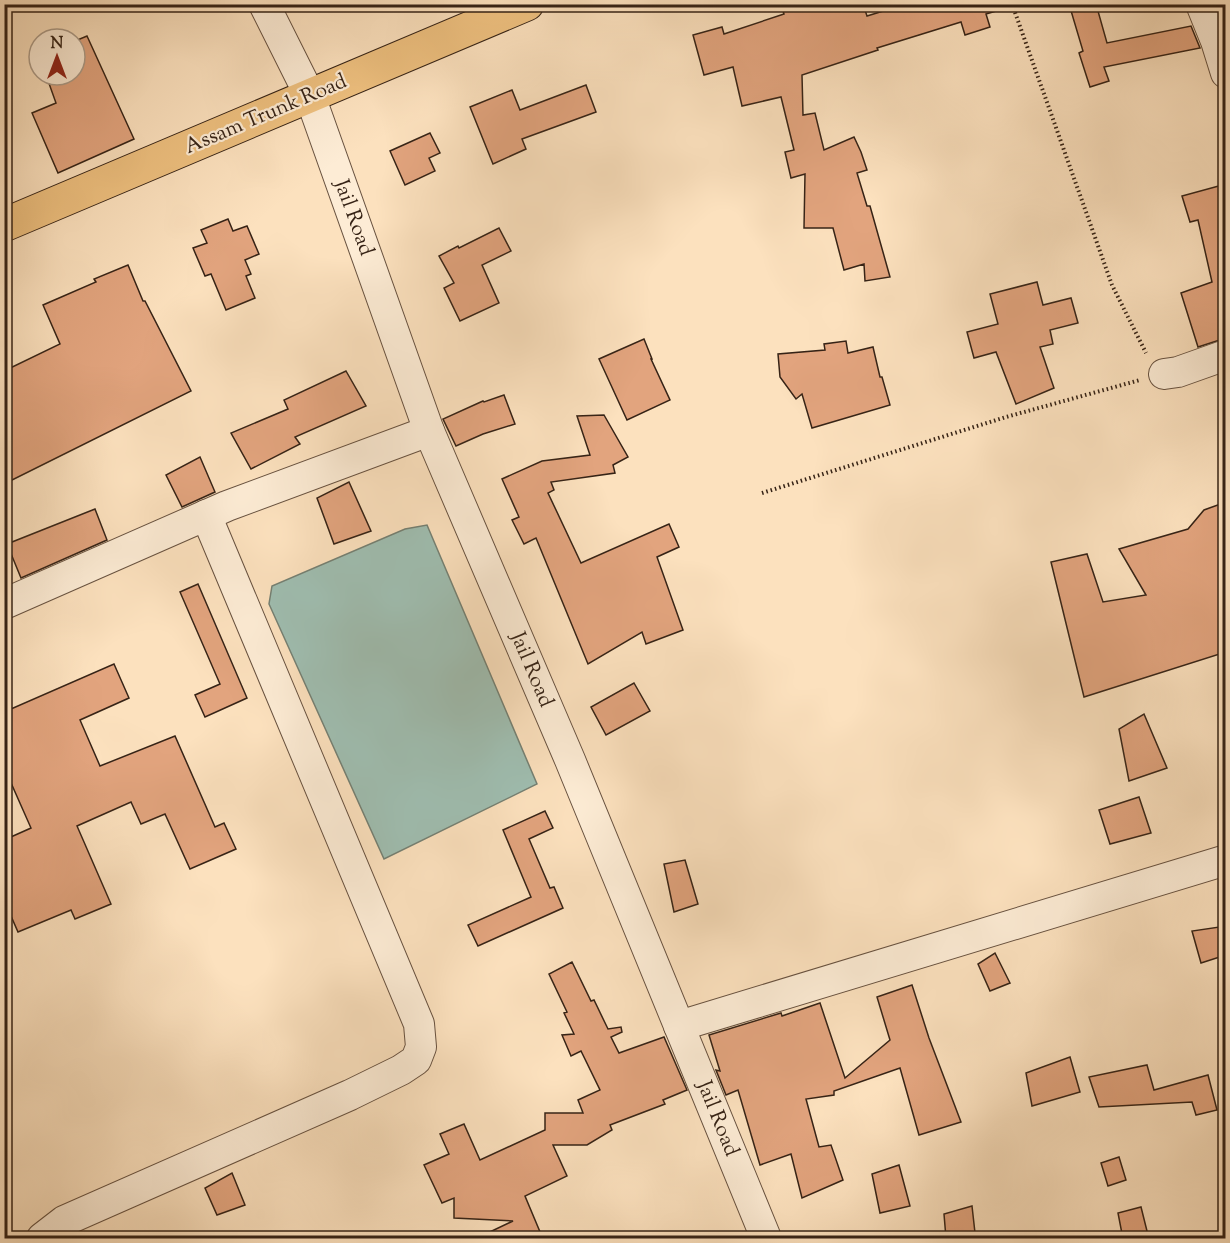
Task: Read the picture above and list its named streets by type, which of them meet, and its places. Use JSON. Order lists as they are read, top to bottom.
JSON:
{
  "streets": {
    "main road": ["Assam Trunk Road"],
    "street": ["Jail Road"]
  },
  "crossings": [
    ["Assam Trunk Road", "Jail Road"]
  ],
  "north": "top"
}
